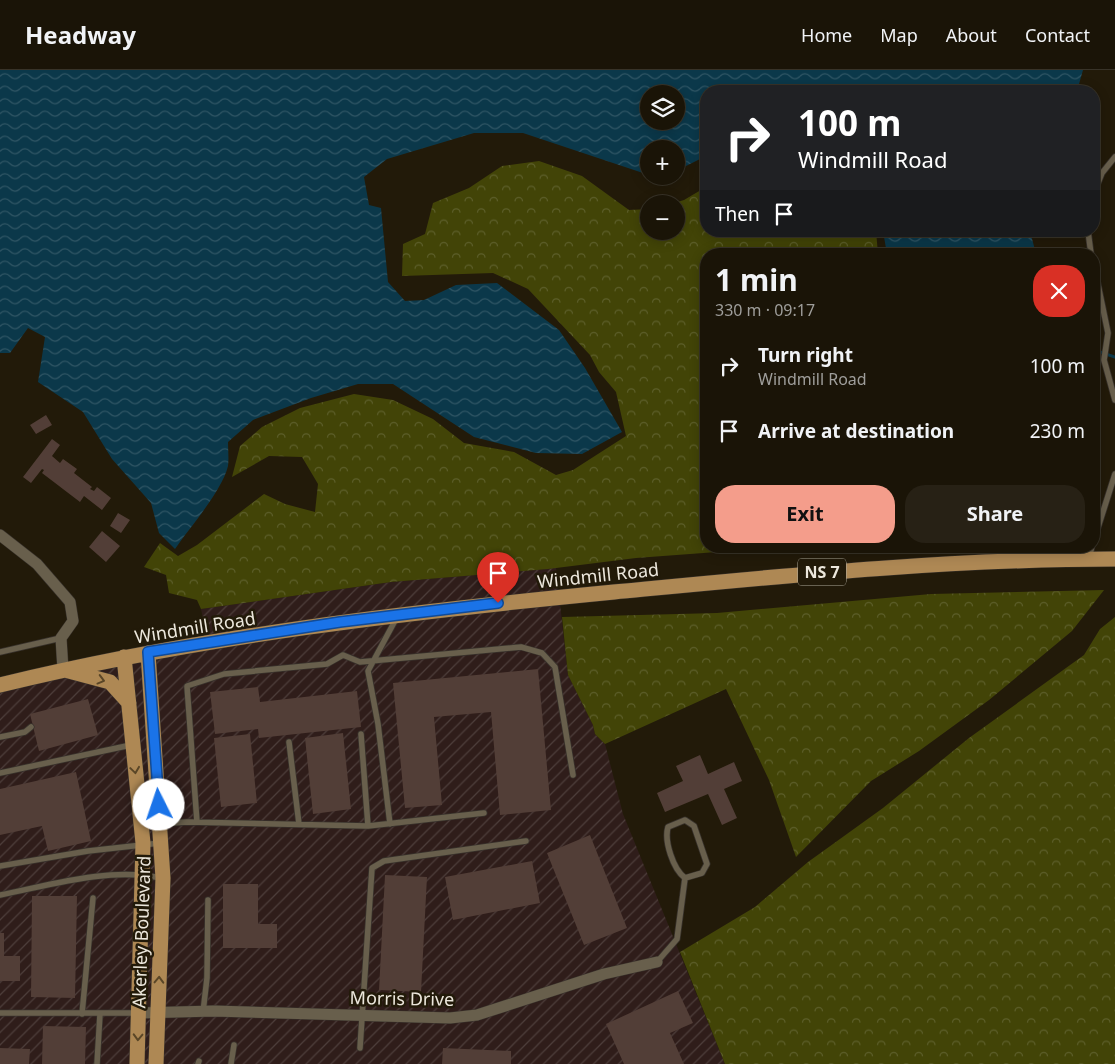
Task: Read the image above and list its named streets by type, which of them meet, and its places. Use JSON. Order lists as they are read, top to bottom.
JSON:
{
  "streets": {
    "main road": ["NS 7", "Windmill Road", "Akerley Boulevard"],
    "street": ["Morris Drive"]
  },
  "crossings": [
    ["Windmill Road", "Akerley Boulevard"],
    ["Akerley Boulevard", "Morris Drive"]
  ],
  "page": {
    "header": "Headway",
    "nav": [
      "Home",
      "Map",
      "About",
      "Contact"
    ],
    "map_buttons": ["+", "−"],
    "turn": ["100 m", "Windmill Road"],
    "then": "Then",
    "heading": ["1 min", "330 m · 09:17"],
    "list": [
      {
        "name": "Turn right",
        "note": "Windmill Road",
        "value": "100 m"
      },
      {
        "name": "Arrive at destination",
        "value": "230 m"
      }
    ],
    "buttons": ["Exit", "Share"]
  }
}
